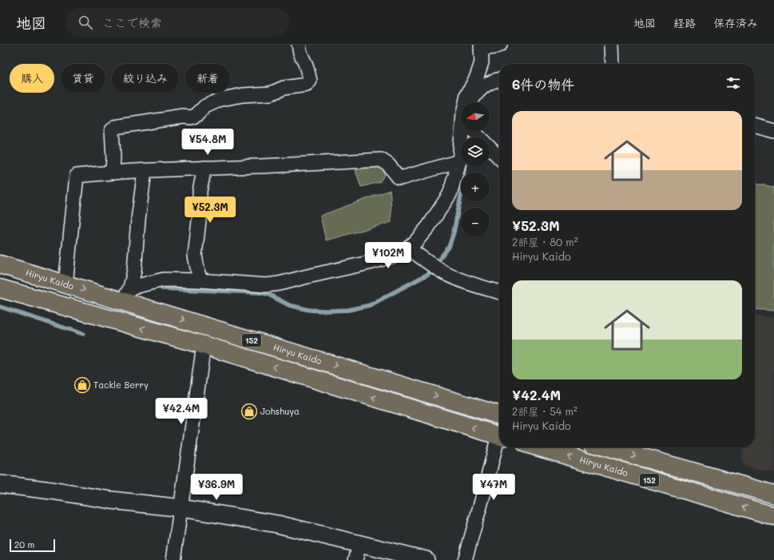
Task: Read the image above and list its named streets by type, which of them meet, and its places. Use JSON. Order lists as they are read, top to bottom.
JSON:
{
  "streets": {
    "highway": ["Hiryu Kaido", "152"]
  },
  "places": {
    "shop": ["Tackle Berry", "Johshuya"]
  },
  "scale_bar": "20 m",
  "north": "left",
  "page": {
    "header": "地図",
    "search": "ここで検索",
    "nav": ["地図", "経路", "保存済み"],
    "chip": [
      "購入",
      "賃貸",
      "絞り込み",
      "新着"
    ],
    "heading": "6件の物件",
    "map_buttons": ["+", "−"],
    "list": [
      {
        "name": "¥52.3M",
        "note": "2部屋 · 80 m² · Hiryu Kaido"
      },
      {
        "name": "¥42.4M",
        "note": "2部屋 · 54 m² · Hiryu Kaido"
      }
    ],
    "price": [
      "¥54.8M",
      "¥52.3M",
      "¥102M",
      "¥42.4M",
      "¥36.9M",
      "¥47M"
    ],
    "scale": "20 m"
  }
}
